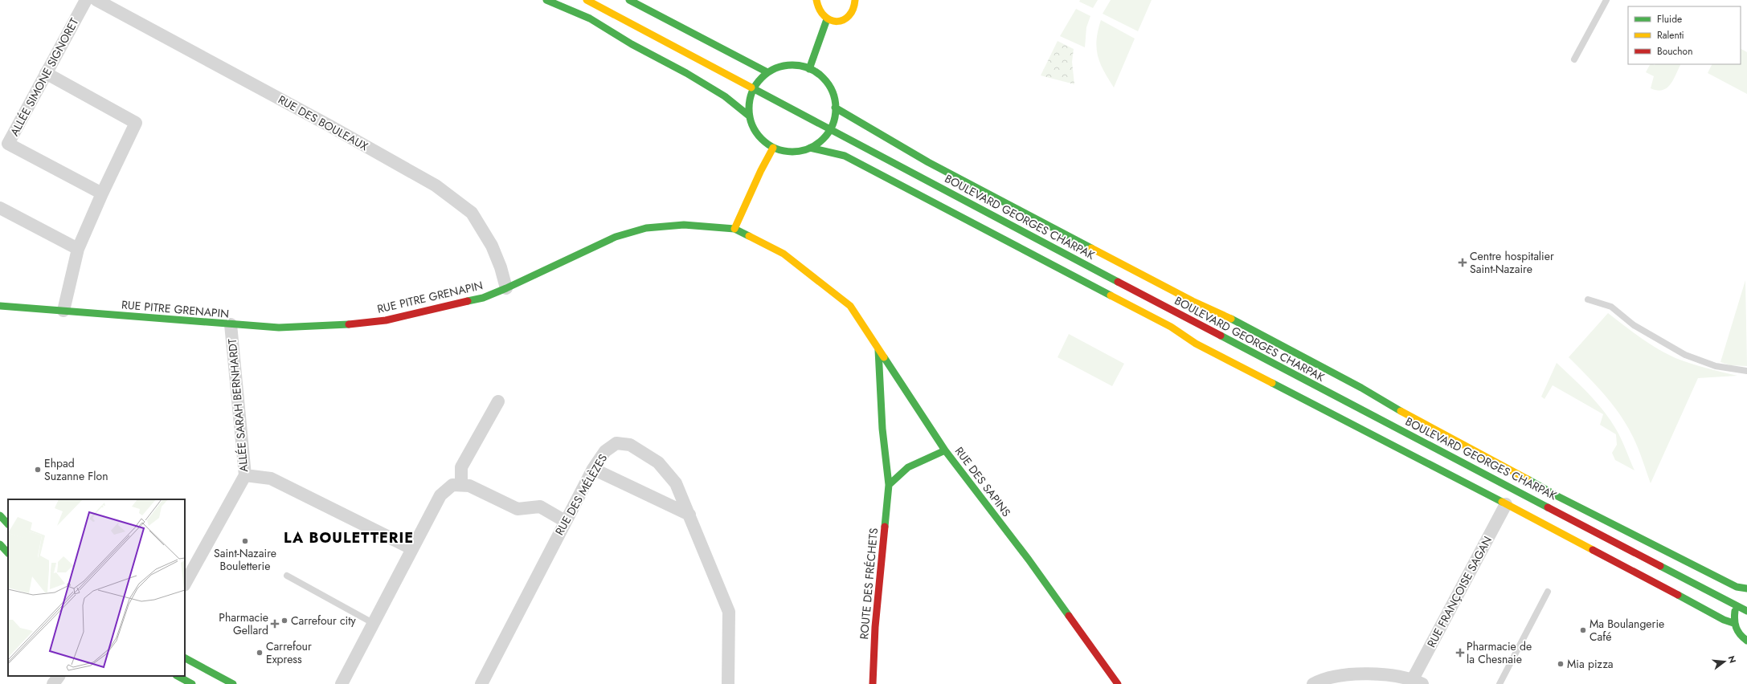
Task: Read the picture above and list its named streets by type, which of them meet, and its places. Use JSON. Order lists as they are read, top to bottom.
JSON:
{
  "streets": {
    "street": [
      "ALLÉE SIMONE SIGNORET",
      "RUE DES BOULEAUX",
      "BOULEVARD GEORGES CHARPAK",
      "RUE PITRE GRENAPIN",
      "ALLÉE SARAH BERNHARDT",
      "RUE DES SAPINS",
      "RUE DES MÉLÈZES",
      "ROUTE DES FRÉCHETS",
      "RUE FRANÇOISE SAGAN"
    ]
  },
  "crossings": [
    ["RUE DES BOULEAUX", "RUE PITRE GRENAPIN"],
    ["RUE PITRE GRENAPIN", "ALLÉE SARAH BERNHARDT"],
    ["RUE PITRE GRENAPIN", "RUE DES SAPINS"],
    ["RUE DES SAPINS", "ROUTE DES FRÉCHETS"]
  ],
  "districts": ["LA BOULETTERIE"],
  "places": {
    "health": ["Centre hospitalier Saint-Nazaire", "Pharmacie Gellard", "Pharmacie de la Chesnaie"],
    "other": [
      "Ehpad Suzanne Flon",
      "Saint-Nazaire Bouletterie",
      "Carrefour city",
      "Ma Boulangerie Café",
      "Carrefour Express",
      "Mia pizza"
    ]
  },
  "legend": ["Fluide", "Ralenti", "Bouchon"],
  "north": "right"
}
